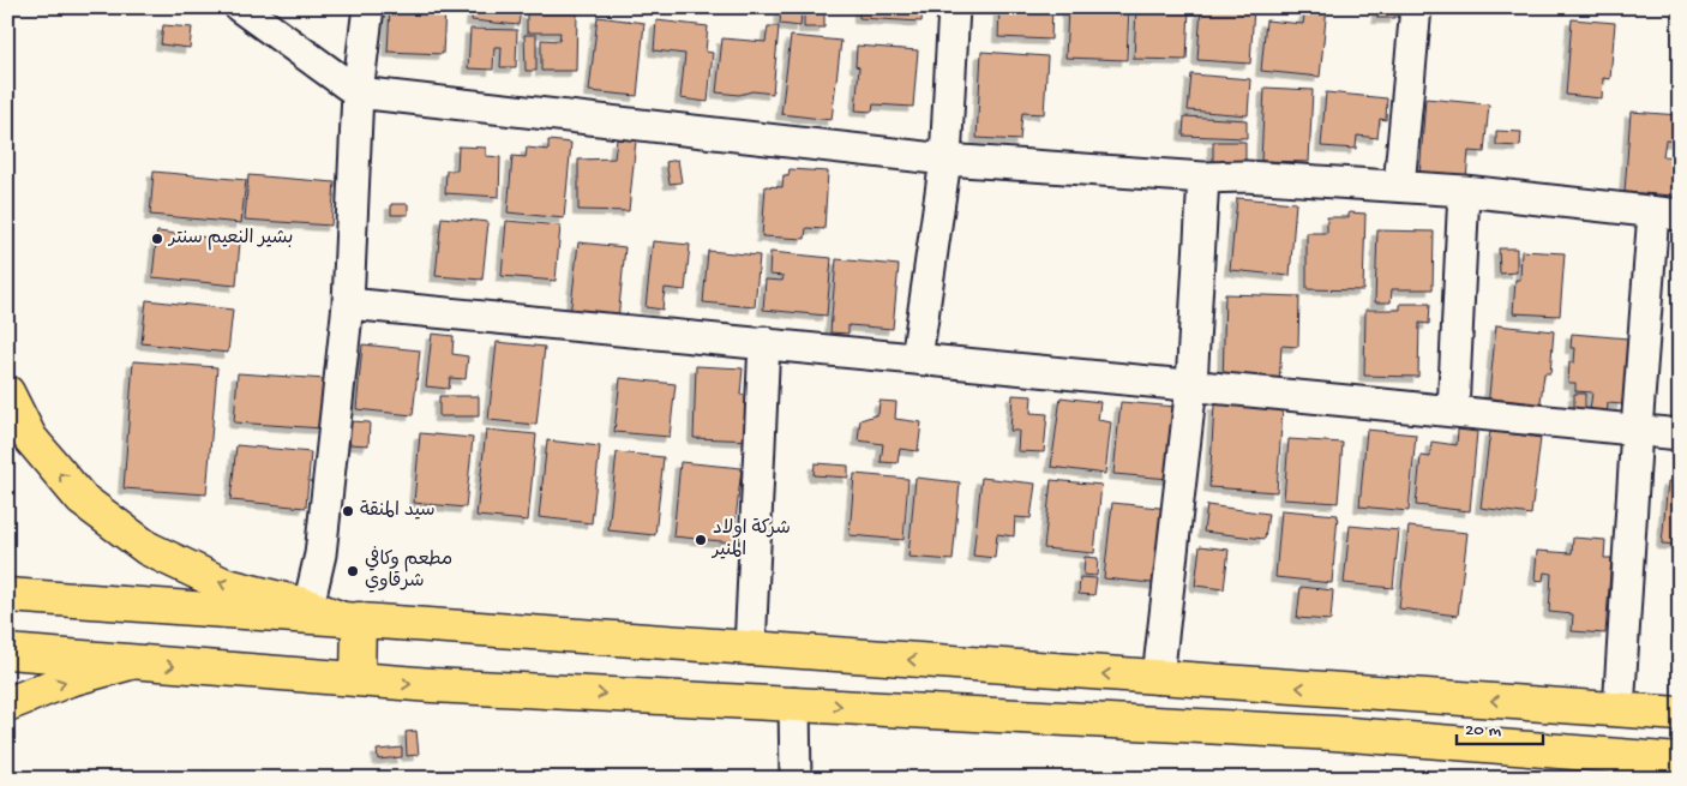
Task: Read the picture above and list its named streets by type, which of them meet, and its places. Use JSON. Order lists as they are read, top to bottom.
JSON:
{
  "places": [
    "بشير النعيم سنتر",
    "سيد المنقة",
    "شركة اولاد المنير",
    "مطعم وكافي شرقاوي"
  ],
  "scale_bar": "20 m"
}
